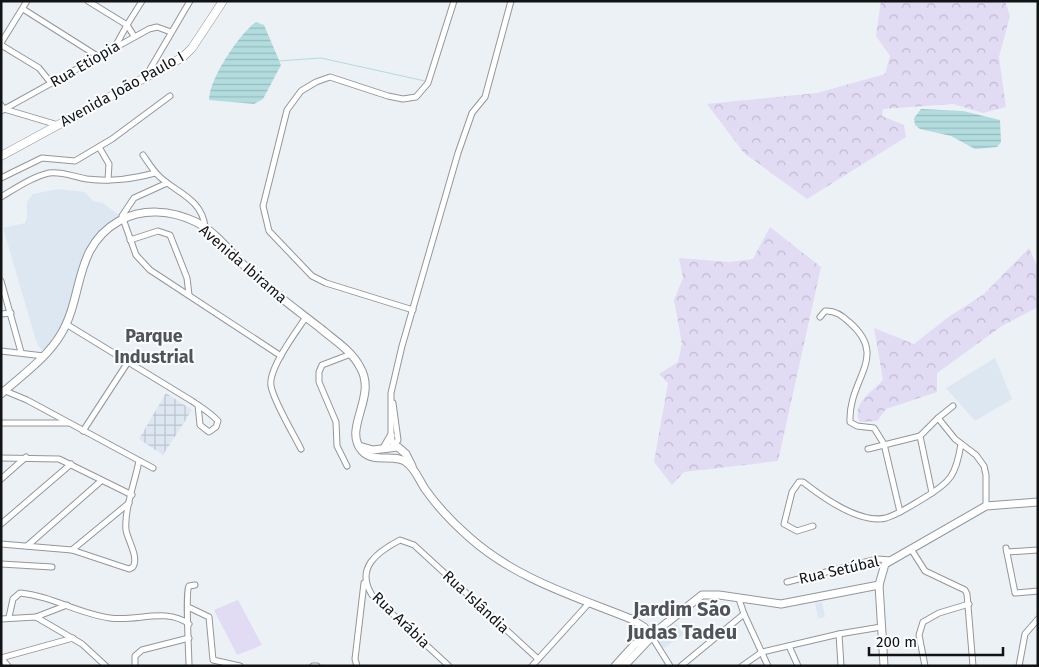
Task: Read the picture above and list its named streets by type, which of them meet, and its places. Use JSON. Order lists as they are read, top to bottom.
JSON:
{
  "streets": {
    "main road": ["Avenida João Paulo I", "Avenida Ibirama"],
    "street": [
      "Rua Etiopia",
      "Rua Setúbal",
      "Rua Islândia",
      "Rua Arábia"
    ]
  },
  "crossings": [
    ["Rua Islândia", "Rua Arábia"]
  ],
  "districts": ["Parque Industrial", "Jardim São Judas Tadeu"],
  "scale_bar": "200 m"
}
